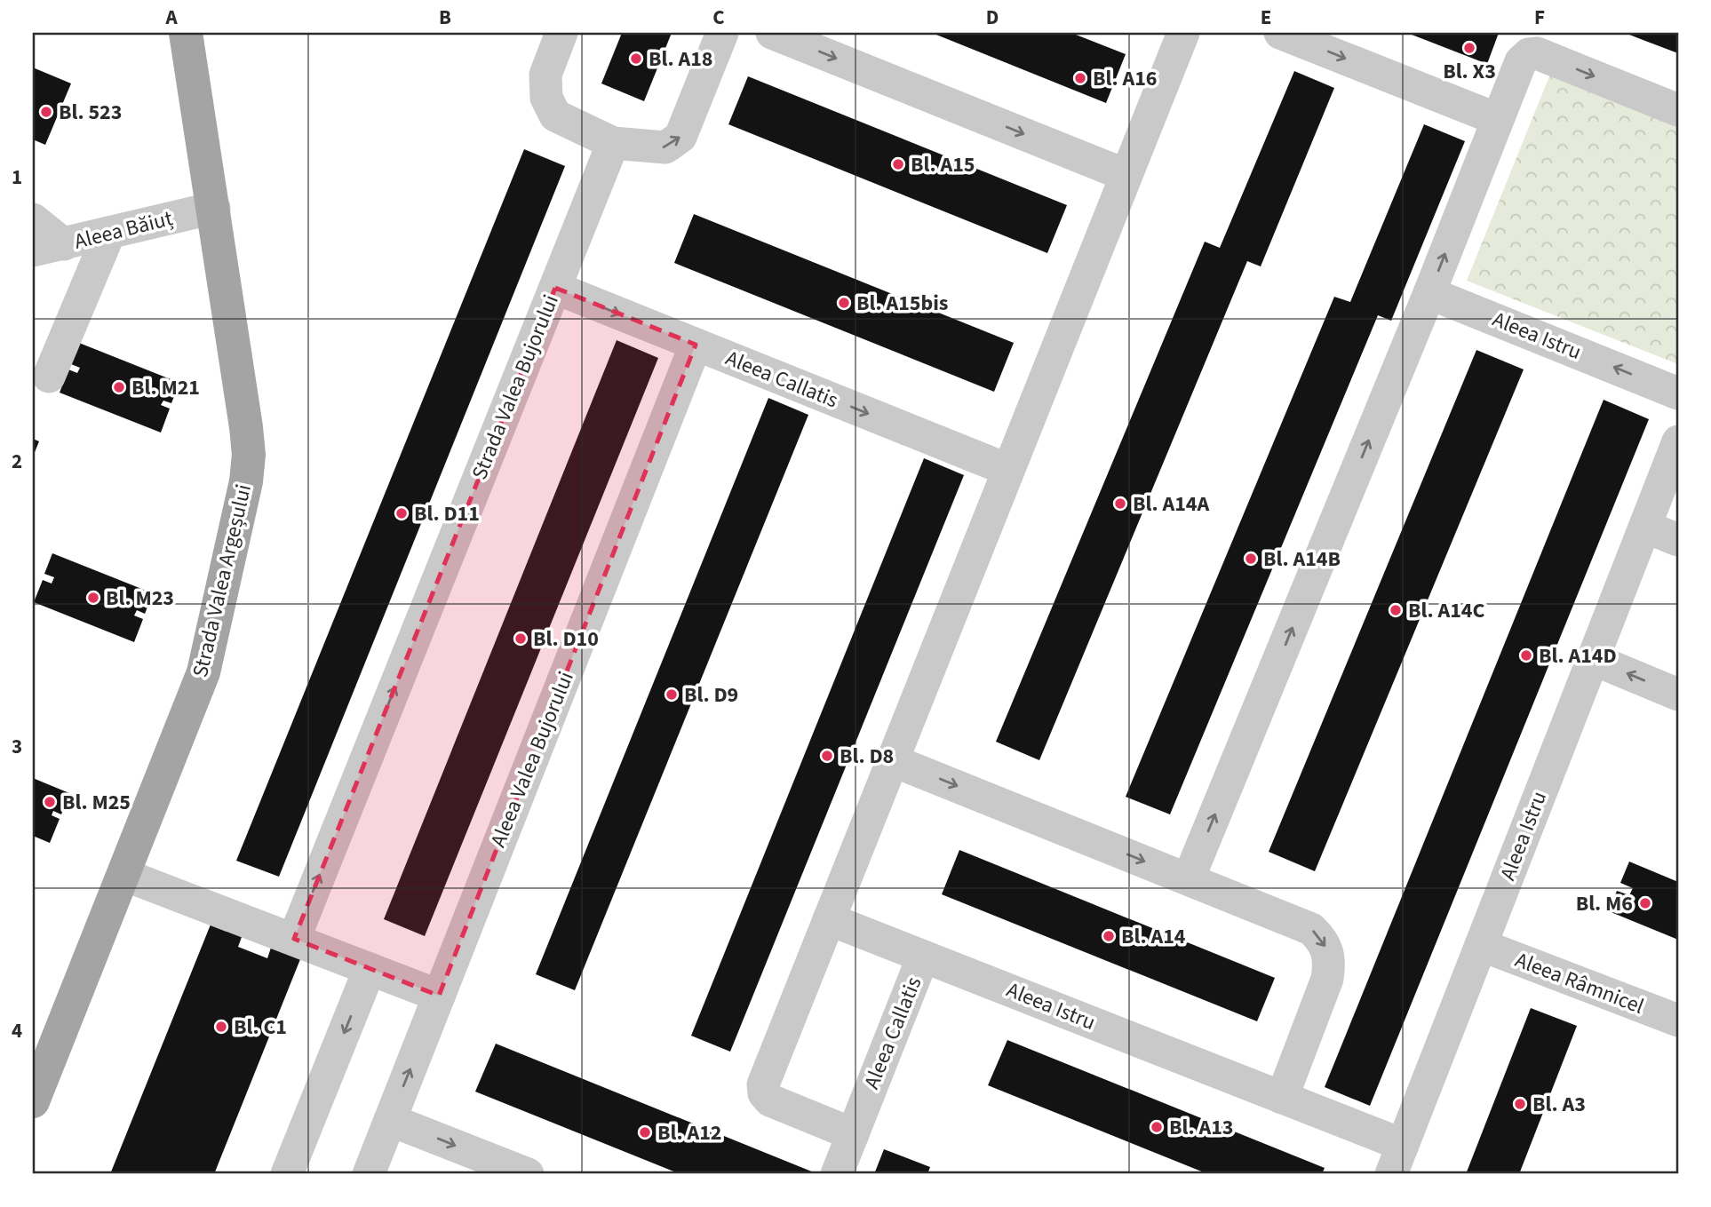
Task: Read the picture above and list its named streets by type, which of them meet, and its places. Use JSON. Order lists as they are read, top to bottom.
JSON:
{
  "streets": {
    "main road": ["Strada Valea Argeșului"],
    "street": [
      "Aleea Băiuț",
      "Aleea Istru",
      "Aleea Callatis",
      "Strada Valea Bujorului",
      "Aleea Valea Bujorului",
      "Aleea Râmnicel"
    ]
  },
  "crossings": [
    ["Aleea Băiuț", "Strada Valea Argeșului"],
    ["Aleea Istru", "Aleea Callatis"],
    ["Aleea Istru", "Aleea Râmnicel"],
    ["Aleea Callatis", "Strada Valea Bujorului"],
    ["Aleea Callatis", "Aleea Valea Bujorului"]
  ],
  "one_way": ["Aleea Callatis", "Strada Valea Bujorului"],
  "places": [
    "Bl. X3",
    "Bl. A18",
    "Bl. A16",
    "Bl. 523",
    "Bl. A15",
    "Bl. A15bis",
    "Bl. M21",
    "Bl. A14A",
    "Bl. D11",
    "Bl. A14B",
    "Bl. M23",
    "Bl. A14C",
    "Bl. D10",
    "Bl. A14D",
    "Bl. D9",
    "Bl. D8",
    "Bl. M25",
    "Bl. M6",
    "Bl. A14",
    "Bl. C1",
    "Bl. A3",
    "Bl. A13",
    "Bl. A12"
  ],
  "grid": {
    "columns": [
      "A",
      "B",
      "C",
      "D",
      "E",
      "F"
    ],
    "rows": [
      "1",
      "2",
      "3",
      "4"
    ]
  }
}
